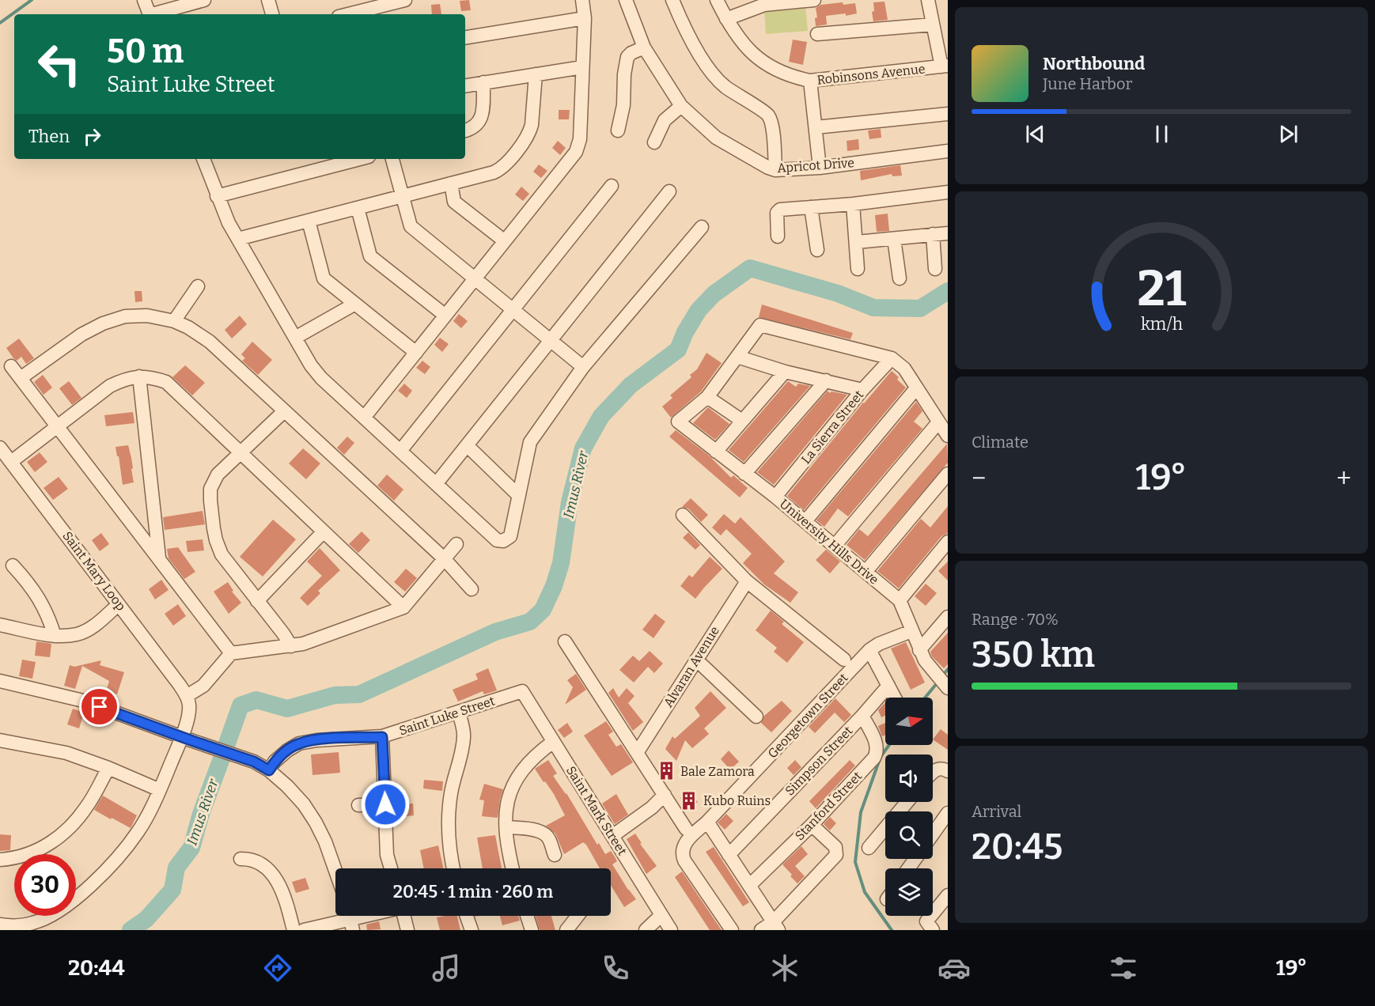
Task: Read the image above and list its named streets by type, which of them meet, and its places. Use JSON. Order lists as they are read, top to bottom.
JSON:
{
  "streets": {
    "street": [
      "Robinsons Avenue",
      "Apricot Drive",
      "La Sierra Street",
      "University Hills Drive",
      "Saint Mary Loop",
      "Alvaran Avenue",
      "Saint Luke Street",
      "Georgetown Street",
      "Simpson Street",
      "Stanford Street",
      "Saint Mark Street"
    ]
  },
  "crossings": [
    ["La Sierra Street", "University Hills Drive"],
    ["University Hills Drive", "Georgetown Street"],
    ["Saint Luke Street", "Saint Mark Street"],
    ["Simpson Street", "Stanford Street"]
  ],
  "water": ["Imus River"],
  "places": {
    "building": ["Bale Zamora", "Kubo Ruins"]
  },
  "north": "right",
  "page": {
    "turn": ["50 m", "Saint Luke Street"],
    "song": ["Northbound", "June Harbor"],
    "then": "Then",
    "tile": [
      "Climate",
      ["Range · 70%", "350 km"],
      ["Arrival", "20:45"]
    ],
    "heat": ["−", "19°", "+"],
    "limit": "30",
    "trip": "20:45 · 1 min · 260 m",
    "tabs": ["20:44", "19°"],
    "gauge": ["21", "km/h"]
  }
}
